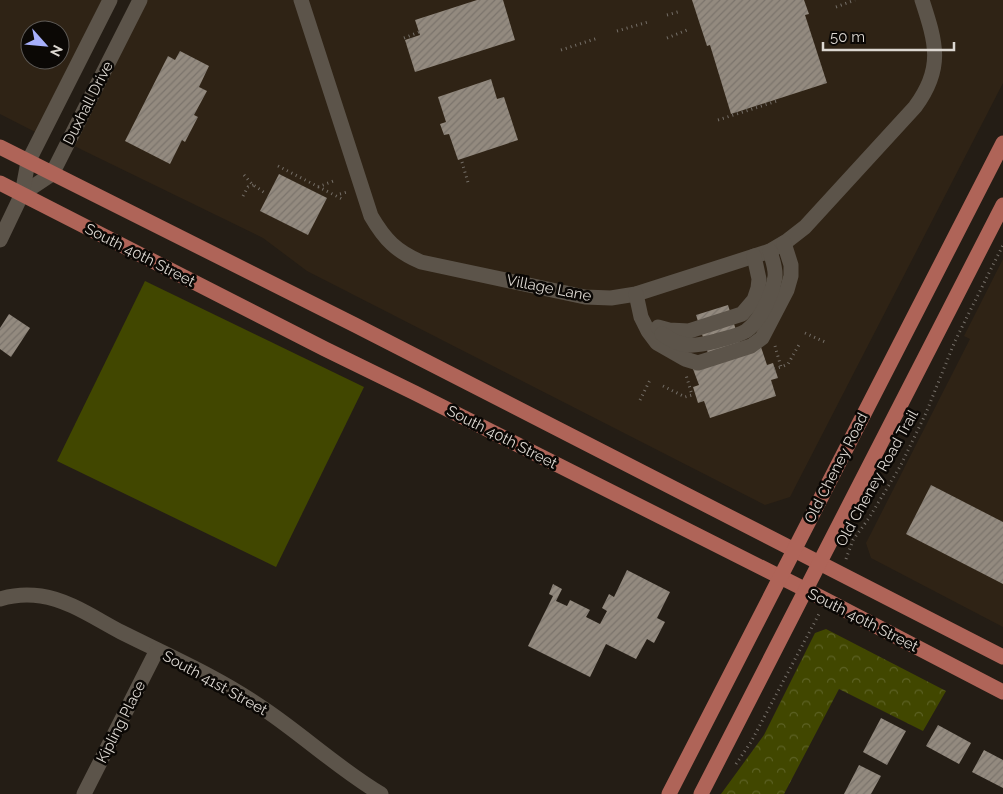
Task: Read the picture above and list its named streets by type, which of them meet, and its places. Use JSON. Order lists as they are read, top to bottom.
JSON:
{
  "streets": {
    "main road": ["South 40th Street", "Old Cheney Road"],
    "street": [
      "Duxhall Drive",
      "Village Lane",
      "South 41st Street",
      "Kipling Place"
    ],
    "path": ["Old Cheney Road Trail"]
  },
  "crossings": [
    ["Duxhall Drive", "South 40th Street"],
    ["South 40th Street", "Old Cheney Road"],
    ["South 40th Street", "Old Cheney Road Trail"],
    ["South 41st Street", "Kipling Place"]
  ],
  "scale_bar": "50 m",
  "north": "bottom right"
}
